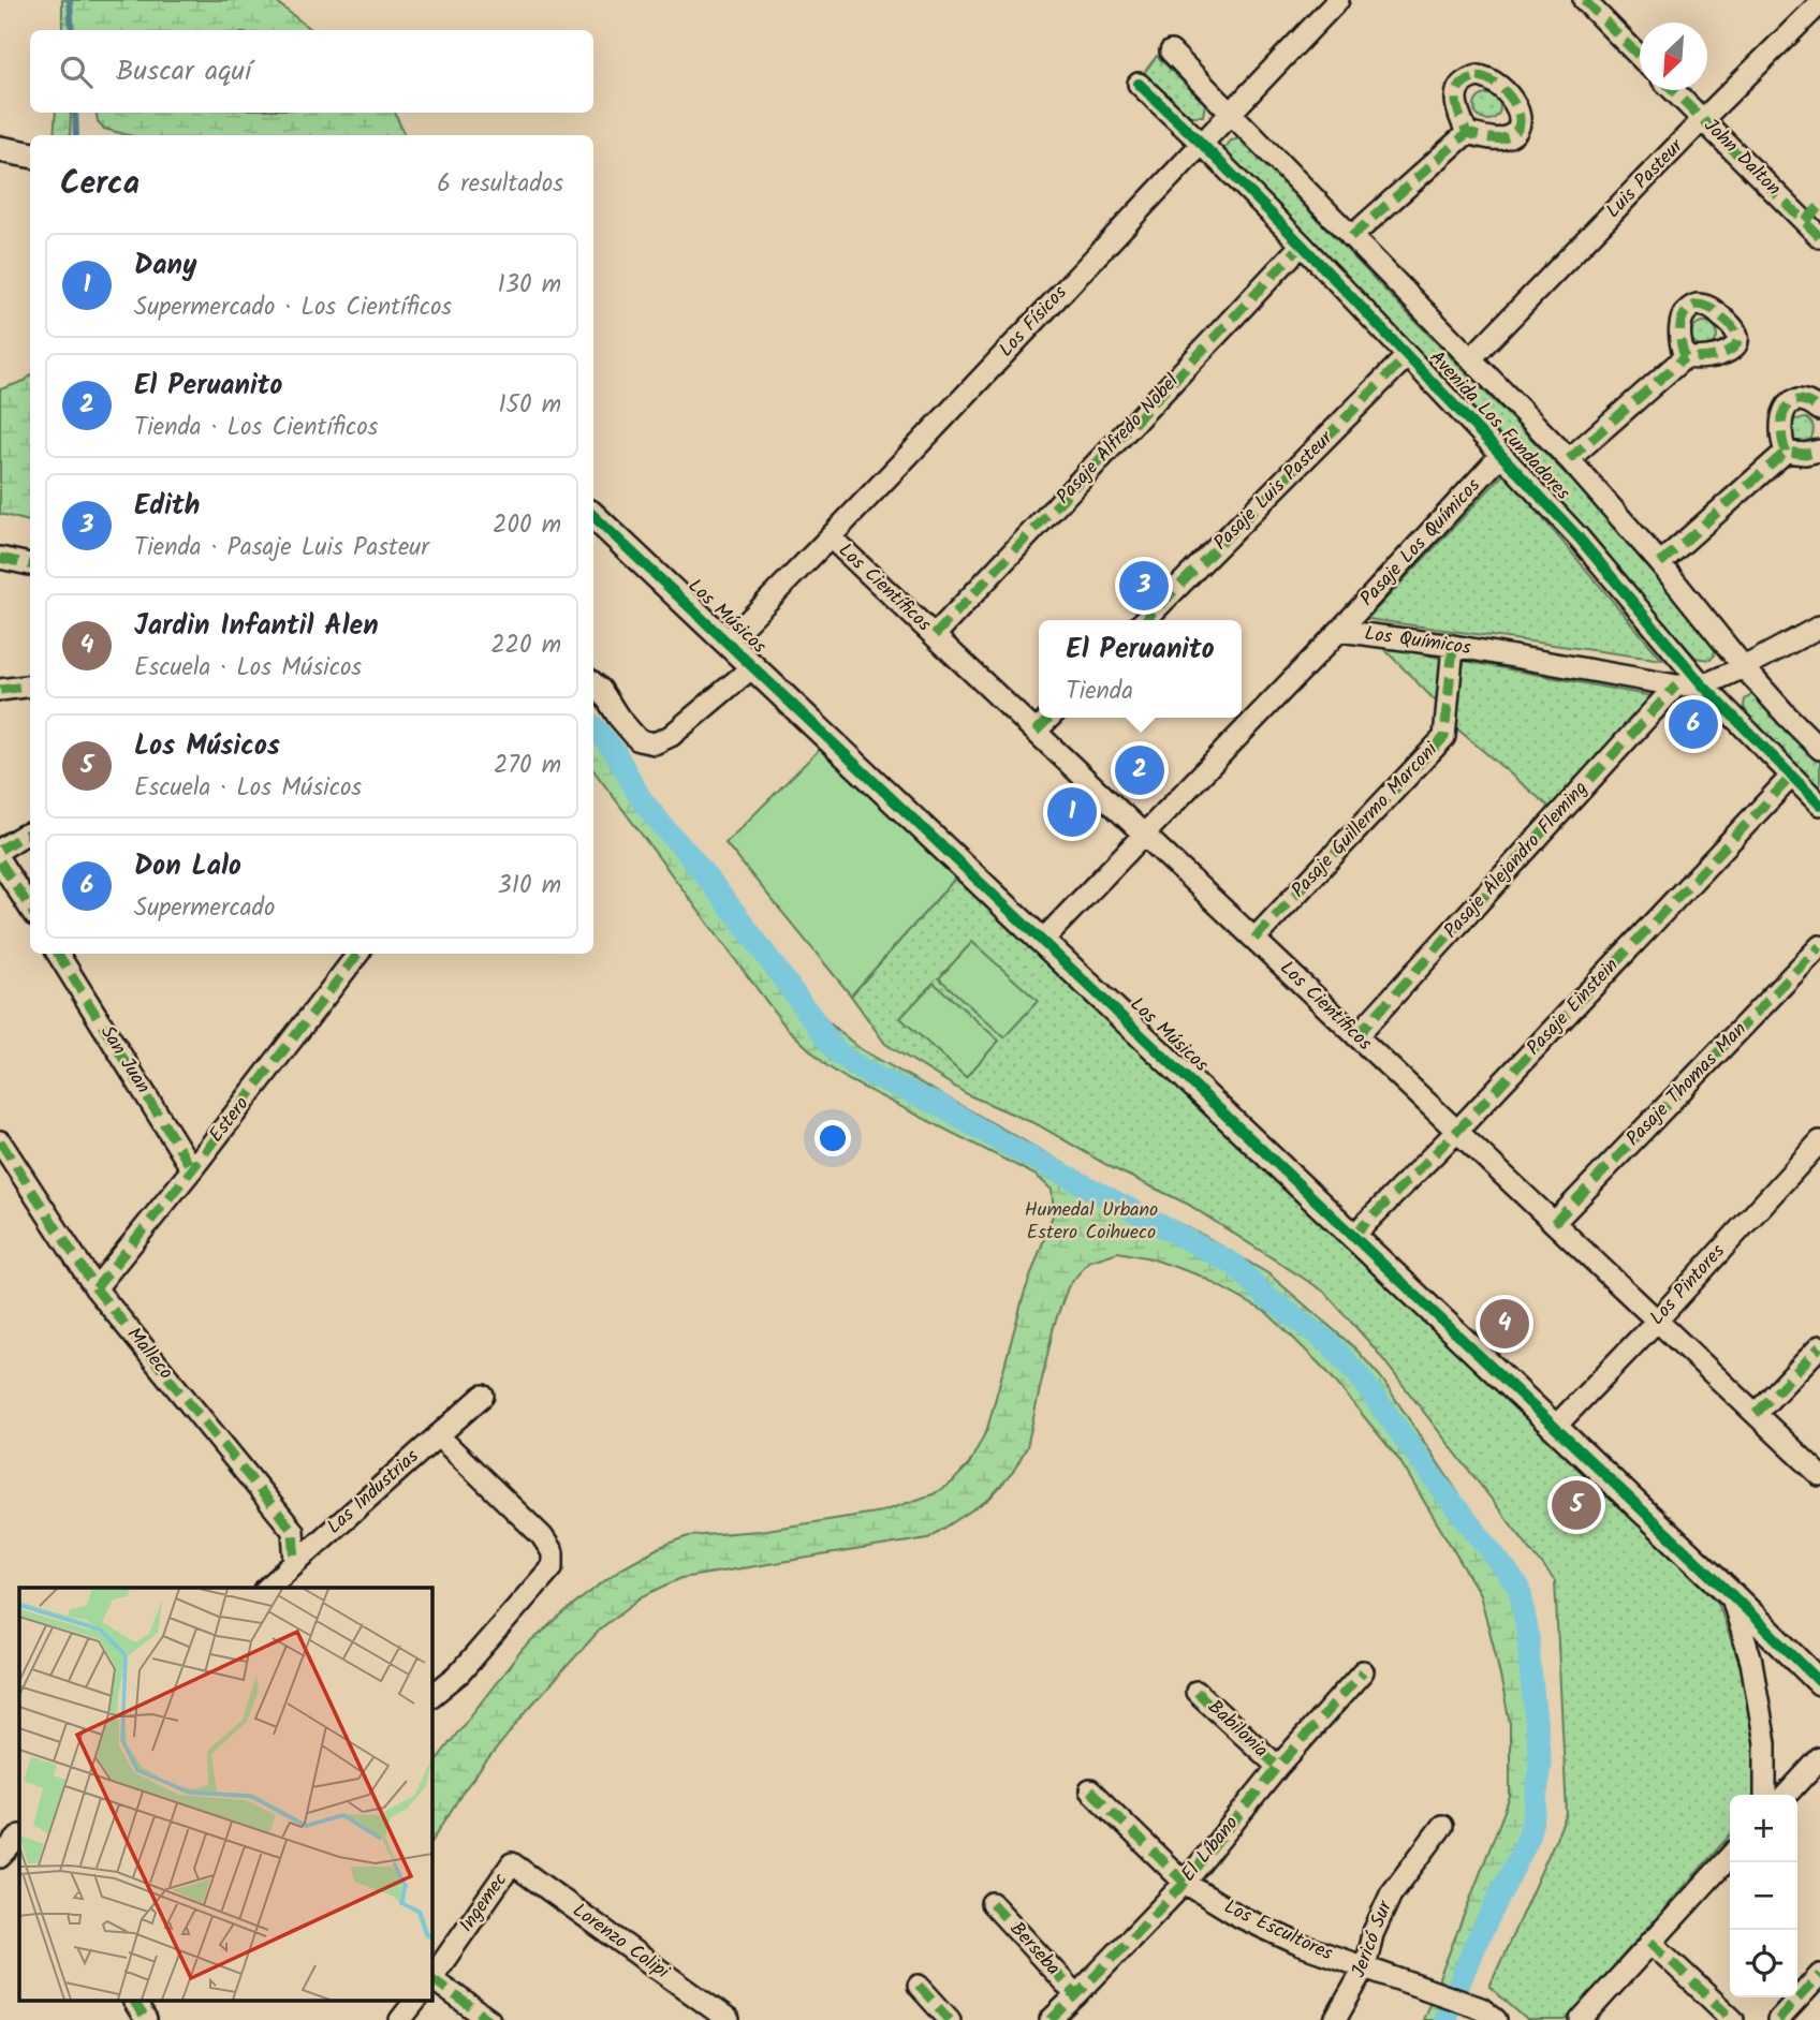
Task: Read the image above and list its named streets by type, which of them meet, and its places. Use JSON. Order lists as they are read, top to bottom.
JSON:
{
  "streets": {
    "street": [
      "John Dalton",
      "Luis Pasteur",
      "Los Físicos",
      "Avenida Los Fundadores",
      "Pasaje Alfredo Nobel",
      "Pasaje Luis Pasteur",
      "Pasaje Los Químicos",
      "Los Científicos",
      "Los Músicos",
      "Los Químicos",
      "Pasaje Guillermo Marconi",
      "Pasaje Alejandro Fleming",
      "Pasaje Einstein",
      "San Juan",
      "Pasaje Thomas Man",
      "Estero",
      "Los Pintores",
      "Malleco",
      "Las Industrias",
      "Babilonia",
      "El Líbano",
      "Ingemec",
      "Los Escultores",
      "Jericó Sur",
      "Lorenzo Colipi",
      "Berseba"
    ]
  },
  "crossings": [
    ["John Dalton", "Luis Pasteur"],
    ["Luis Pasteur", "Avenida Los Fundadores"],
    ["Los Físicos", "Avenida Los Fundadores"],
    ["Los Físicos", "Los Científicos"],
    ["Los Físicos", "Los Músicos"],
    ["Avenida Los Fundadores", "Pasaje Alfredo Nobel"],
    ["Avenida Los Fundadores", "Pasaje Luis Pasteur"],
    ["Avenida Los Fundadores", "Pasaje Los Químicos"],
    ["Avenida Los Fundadores", "Los Químicos"],
    ["Avenida Los Fundadores", "Pasaje Einstein"],
    ["Pasaje Alfredo Nobel", "Los Científicos"],
    ["Pasaje Los Químicos", "Los Químicos"],
    ["Los Científicos", "Los Químicos"],
    ["Los Científicos", "Pasaje Guillermo Marconi"],
    ["Los Científicos", "Pasaje Alejandro Fleming"],
    ["Los Científicos", "Pasaje Einstein"],
    ["Los Científicos", "Pasaje Thomas Man"],
    ["Los Científicos", "Los Pintores"],
    ["Los Músicos", "Los Químicos"],
    ["Los Músicos", "Pasaje Einstein"],
    ["Los Músicos", "Los Pintores"],
    ["Los Químicos", "Pasaje Guillermo Marconi"],
    ["Los Químicos", "Pasaje Alejandro Fleming"],
    ["San Juan", "Estero"],
    ["Estero", "Malleco"],
    ["Malleco", "Las Industrias"],
    ["Babilonia", "El Líbano"],
    ["El Líbano", "Los Escultores"],
    ["El Líbano", "Berseba"],
    ["Ingemec", "Lorenzo Colipi"],
    ["Los Escultores", "Jericó Sur"]
  ],
  "parks": ["Humedal Urbano Estero Coihueco"],
  "north": "bottom left",
  "page": {
    "search": "Buscar aquí",
    "heading": ["Cerca", "6 resultados"],
    "list": [
      {
        "mark": "1",
        "name": "Dany",
        "note": "Supermercado · Los Científicos",
        "value": "130 m"
      },
      {
        "mark": "2",
        "name": "El Peruanito",
        "note": "Tienda · Los Científicos",
        "value": "150 m"
      },
      {
        "mark": "3",
        "name": "Edith",
        "note": "Tienda · Pasaje Luis Pasteur",
        "value": "200 m"
      },
      {
        "mark": "4",
        "name": "Jardin Infantil Alen",
        "note": "Escuela · Los Músicos",
        "value": "220 m"
      },
      {
        "mark": "5",
        "name": "Los Músicos",
        "note": "Escuela · Los Músicos",
        "value": "270 m"
      },
      {
        "mark": "6",
        "name": "Don Lalo",
        "note": "Supermercado",
        "value": "310 m"
      }
    ],
    "pins": [
      "3",
      "6",
      "2",
      "1",
      "4",
      "5"
    ],
    "popup": ["El Peruanito", "Tienda"],
    "map_buttons": ["+", "−"]
  }
}
